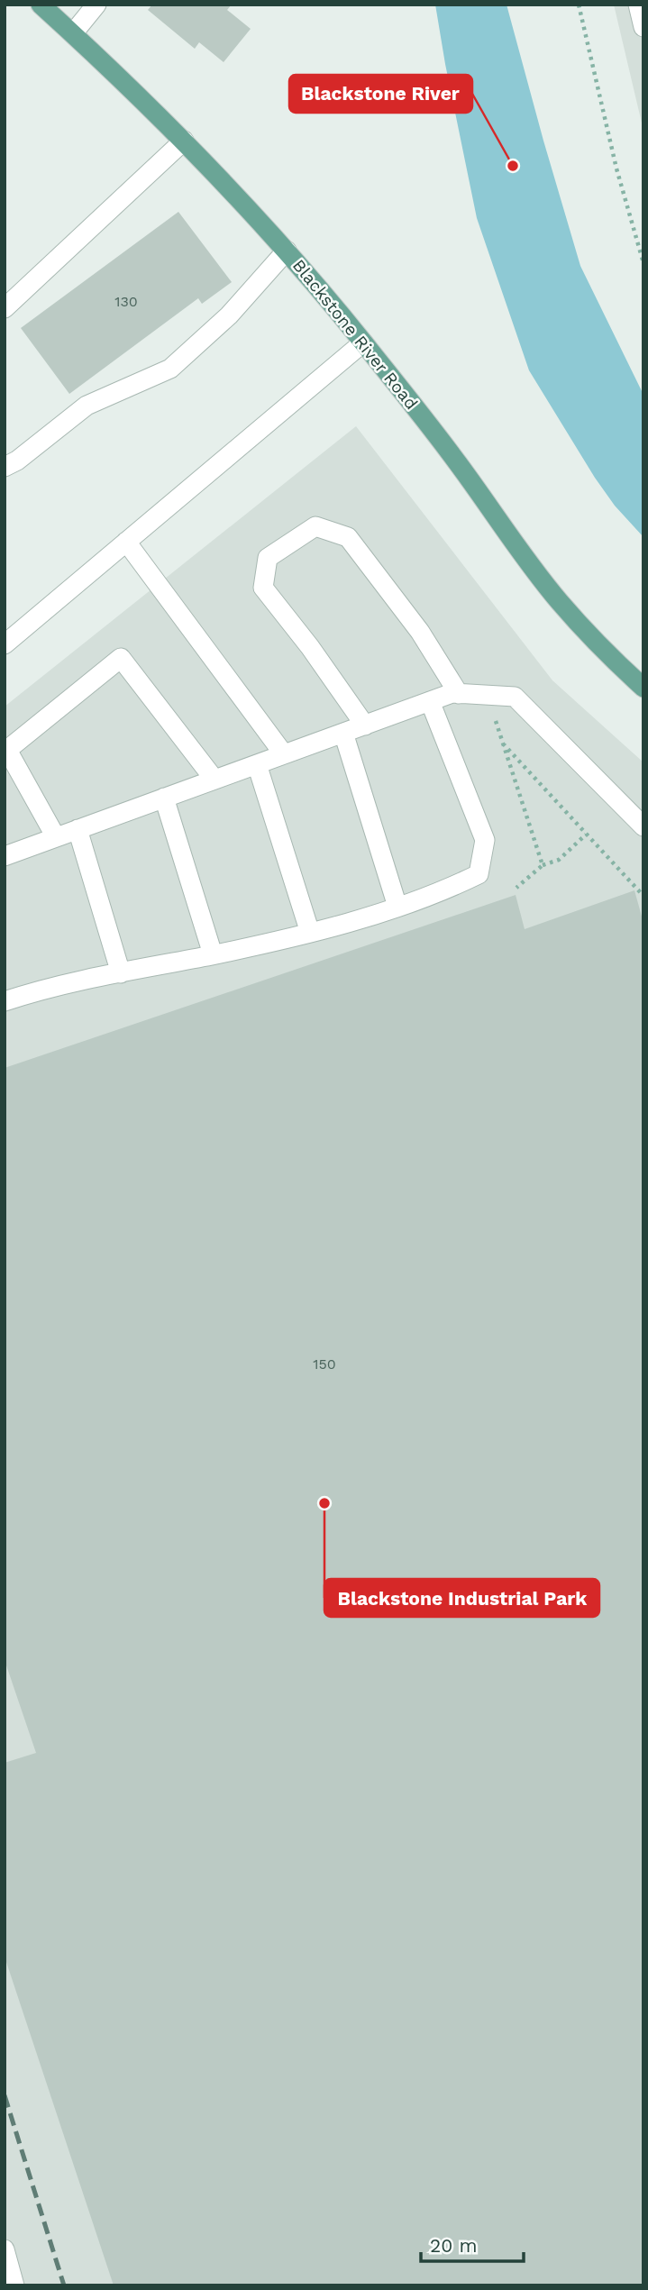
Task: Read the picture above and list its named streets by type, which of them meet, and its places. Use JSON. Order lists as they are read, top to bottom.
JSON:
{
  "streets": {
    "main road": ["Blackstone River Road"]
  },
  "places": ["Blackstone River", "Blackstone Industrial Park"],
  "house_numbers": ["130", "150"],
  "scale_bar": "20 m"
}
